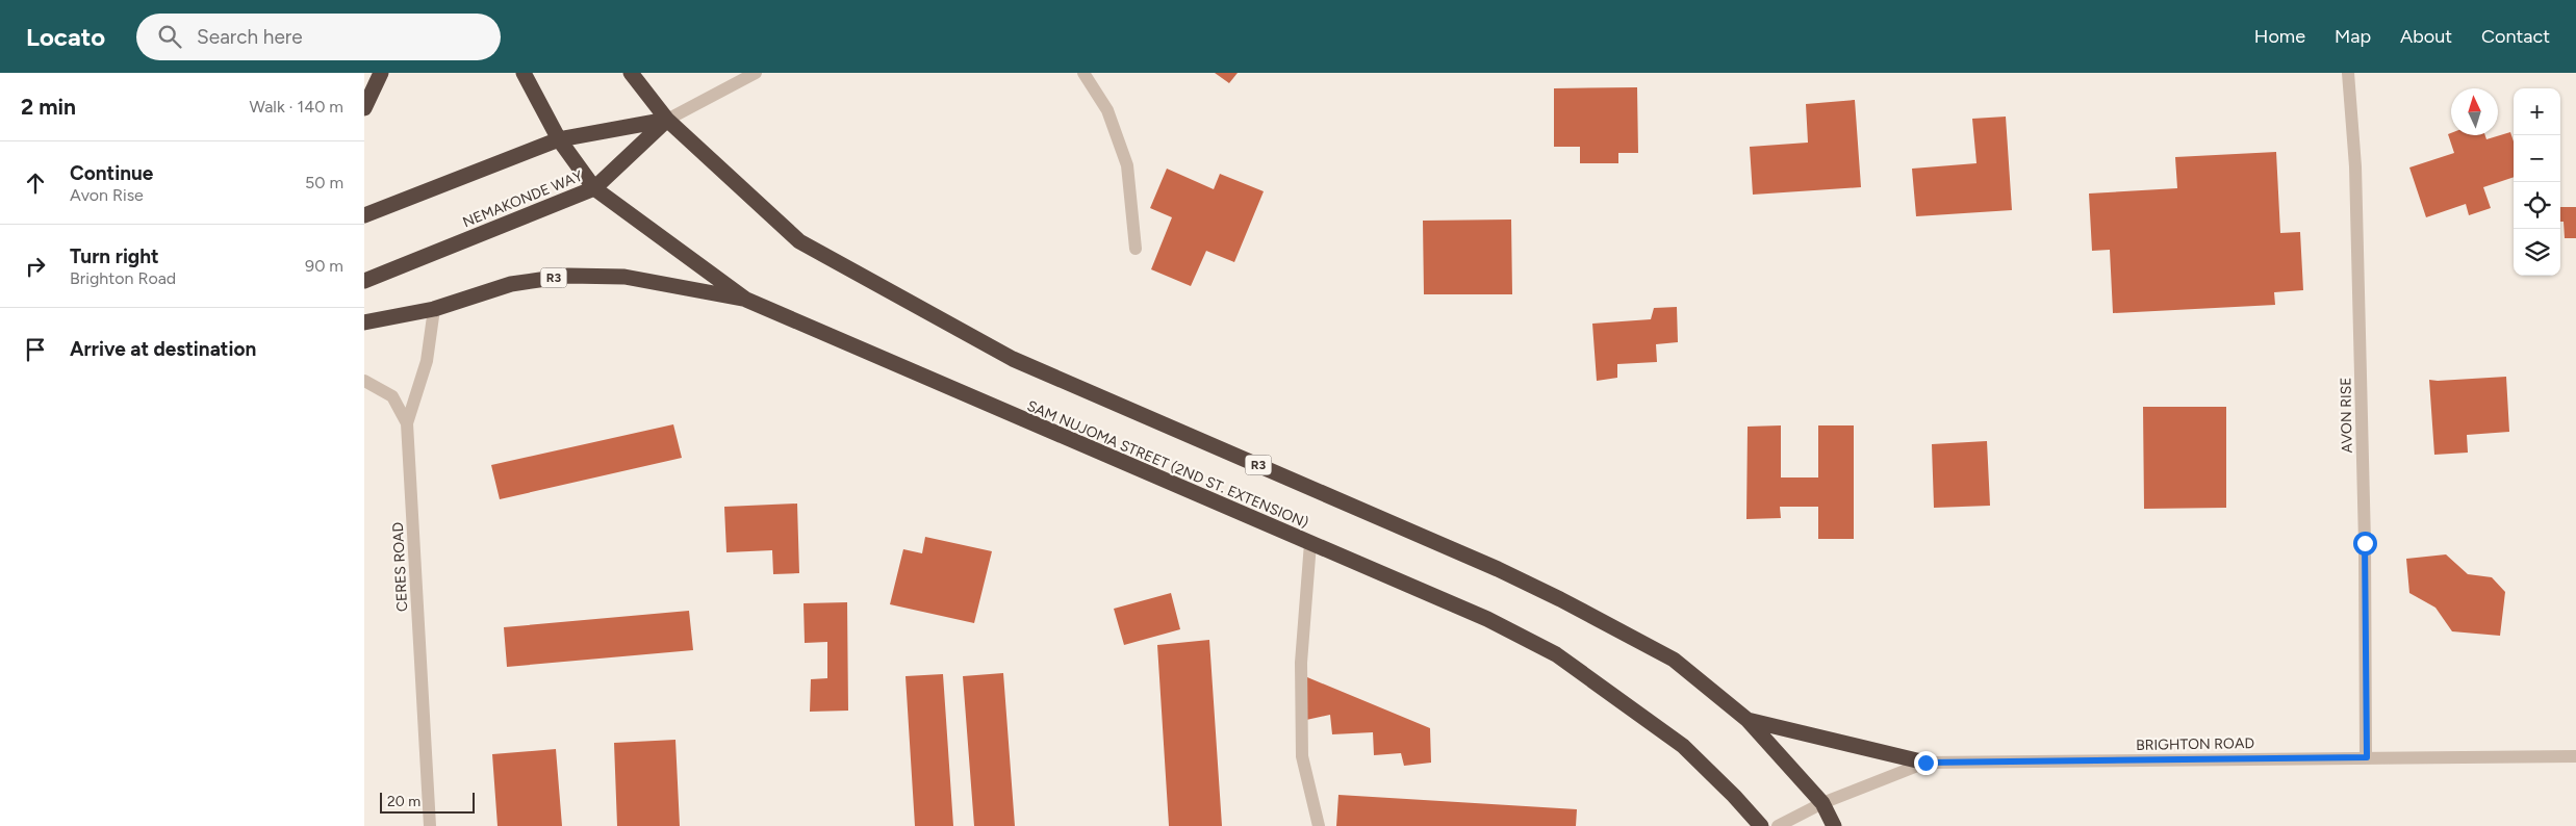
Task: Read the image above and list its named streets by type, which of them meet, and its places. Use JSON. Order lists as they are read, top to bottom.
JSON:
{
  "streets": {
    "highway": ["NEMAKONDE WAY", "R3", "SAM NUJOMA STREET (2ND ST. EXTENSION)"],
    "street": ["AVON RISE", "CERES ROAD", "BRIGHTON ROAD"]
  },
  "crossings": [
    ["NEMAKONDE WAY", "R3"],
    ["NEMAKONDE WAY", "SAM NUJOMA STREET (2ND ST. EXTENSION)"],
    ["R3", "SAM NUJOMA STREET (2ND ST. EXTENSION)"],
    ["R3", "CERES ROAD"],
    ["R3", "BRIGHTON ROAD"],
    ["AVON RISE", "BRIGHTON ROAD"]
  ],
  "scale_bar": "20 m",
  "north": "top",
  "page": {
    "header": "Locato",
    "search": "Search here",
    "nav": [
      "Home",
      "Map",
      "About",
      "Contact"
    ],
    "heading": ["2 min", "Walk · 140 m"],
    "map_buttons": ["+", "−"],
    "list": [
      ["Continue", "Avon Rise", "50 m"],
      ["Turn right", "Brighton Road", "90 m"],
      "Arrive at destination"
    ],
    "scale": "20 m"
  }
}
